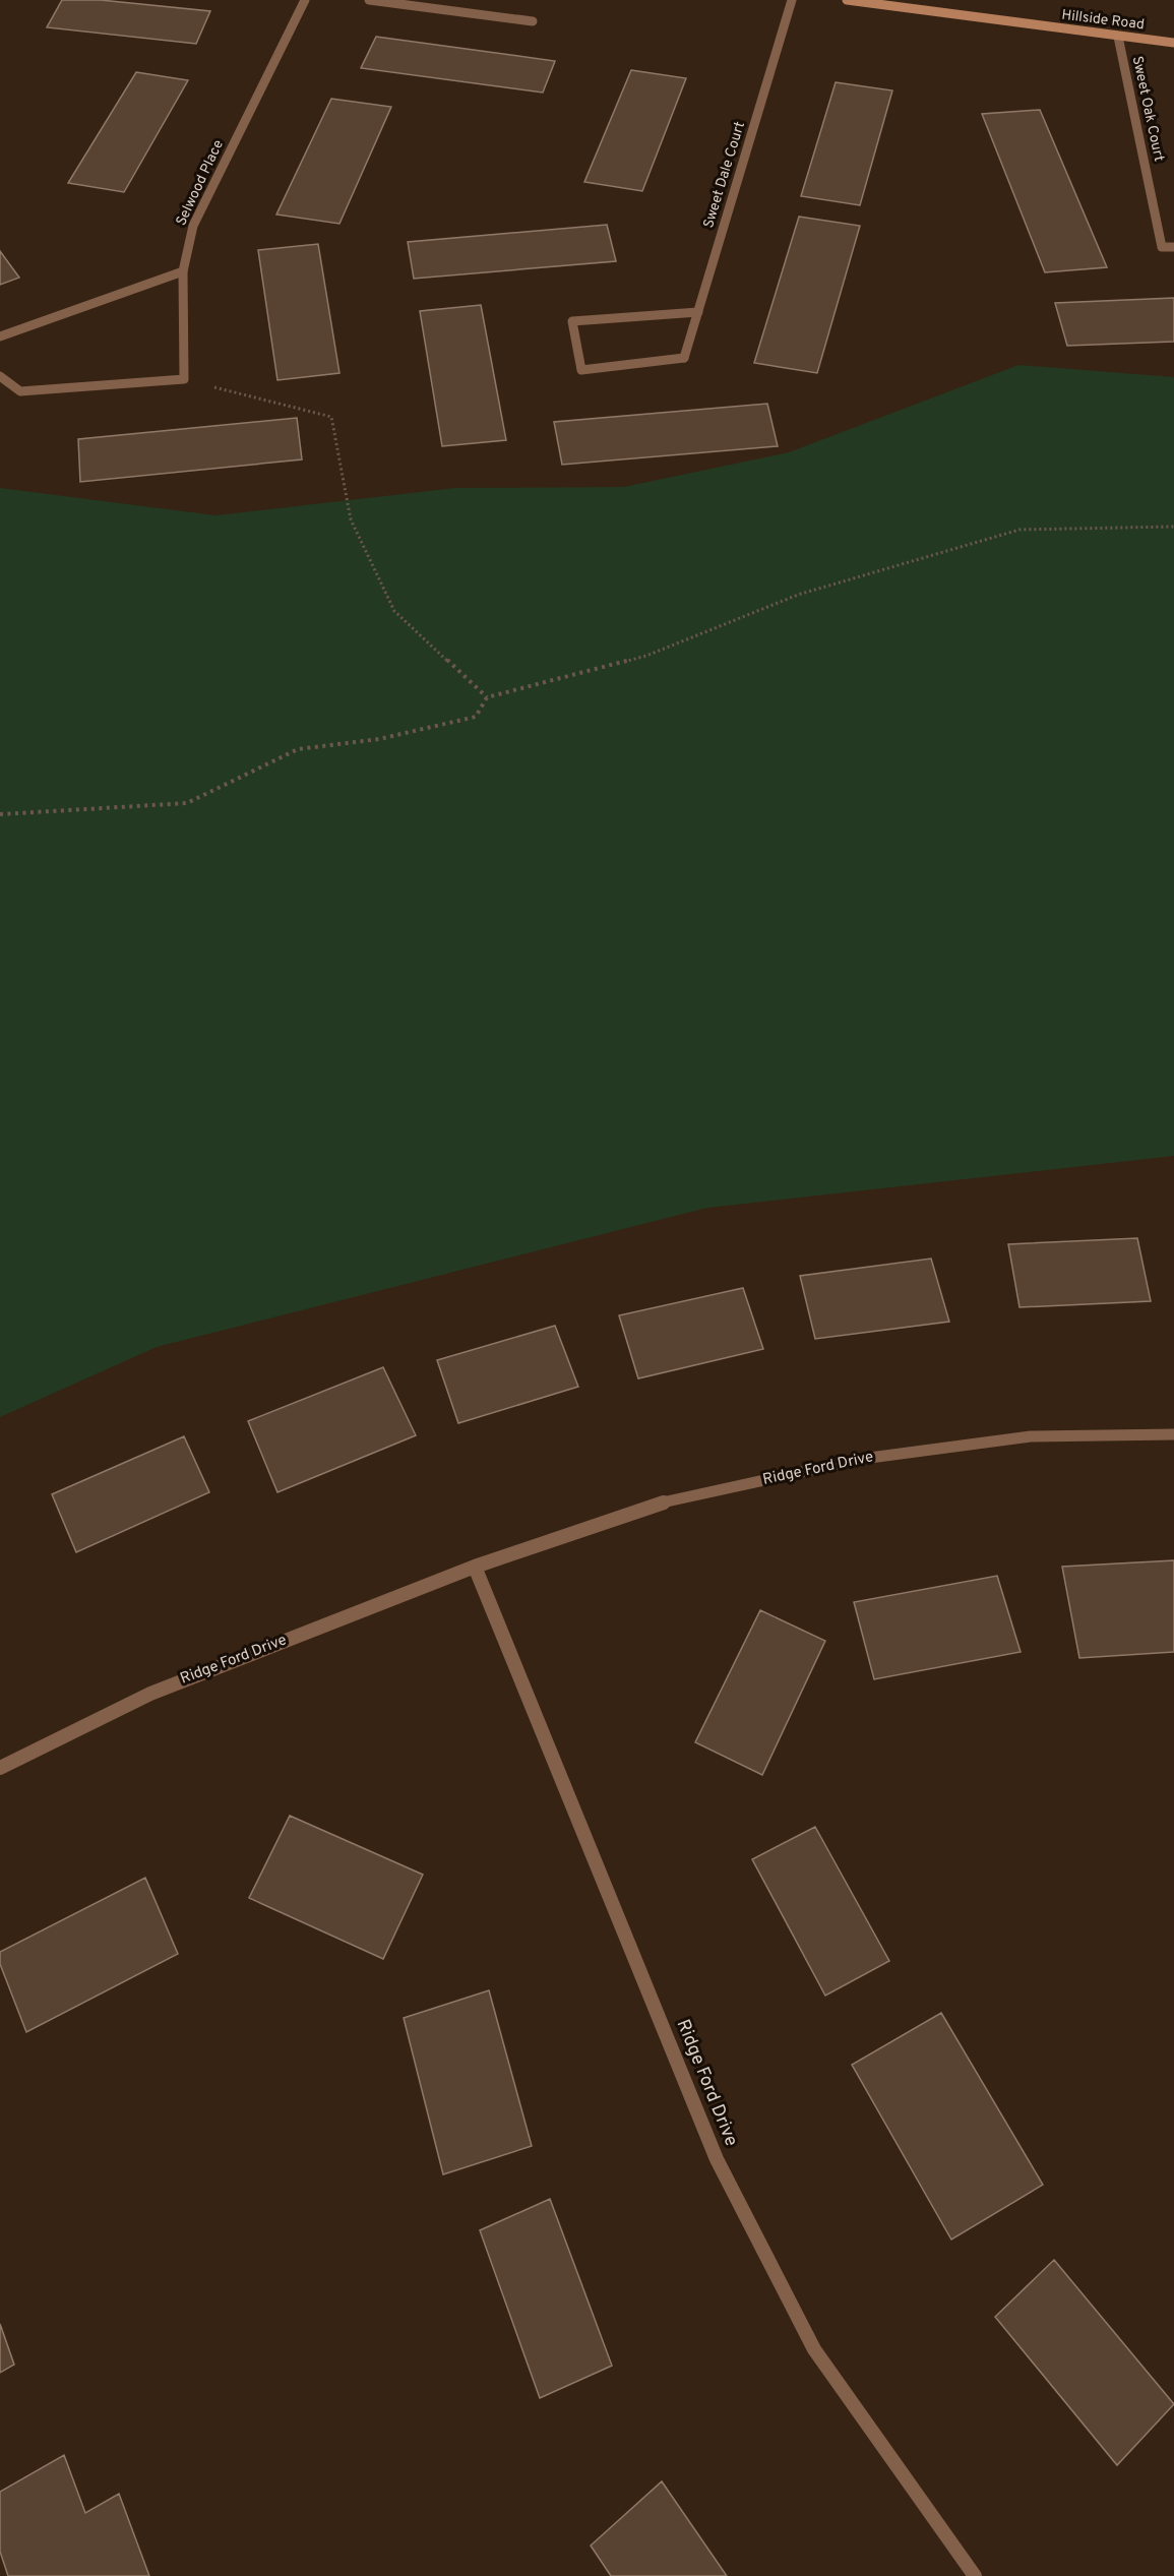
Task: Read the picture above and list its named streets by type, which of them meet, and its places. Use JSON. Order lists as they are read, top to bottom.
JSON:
{
  "streets": {
    "street": [
      "Hillside Road",
      "Sweet Oak Court",
      "Sweet Dale Court",
      "Selwood Place",
      "Ridge Ford Drive"
    ]
  },
  "crossings": [
    ["Hillside Road", "Sweet Oak Court"]
  ]
}
